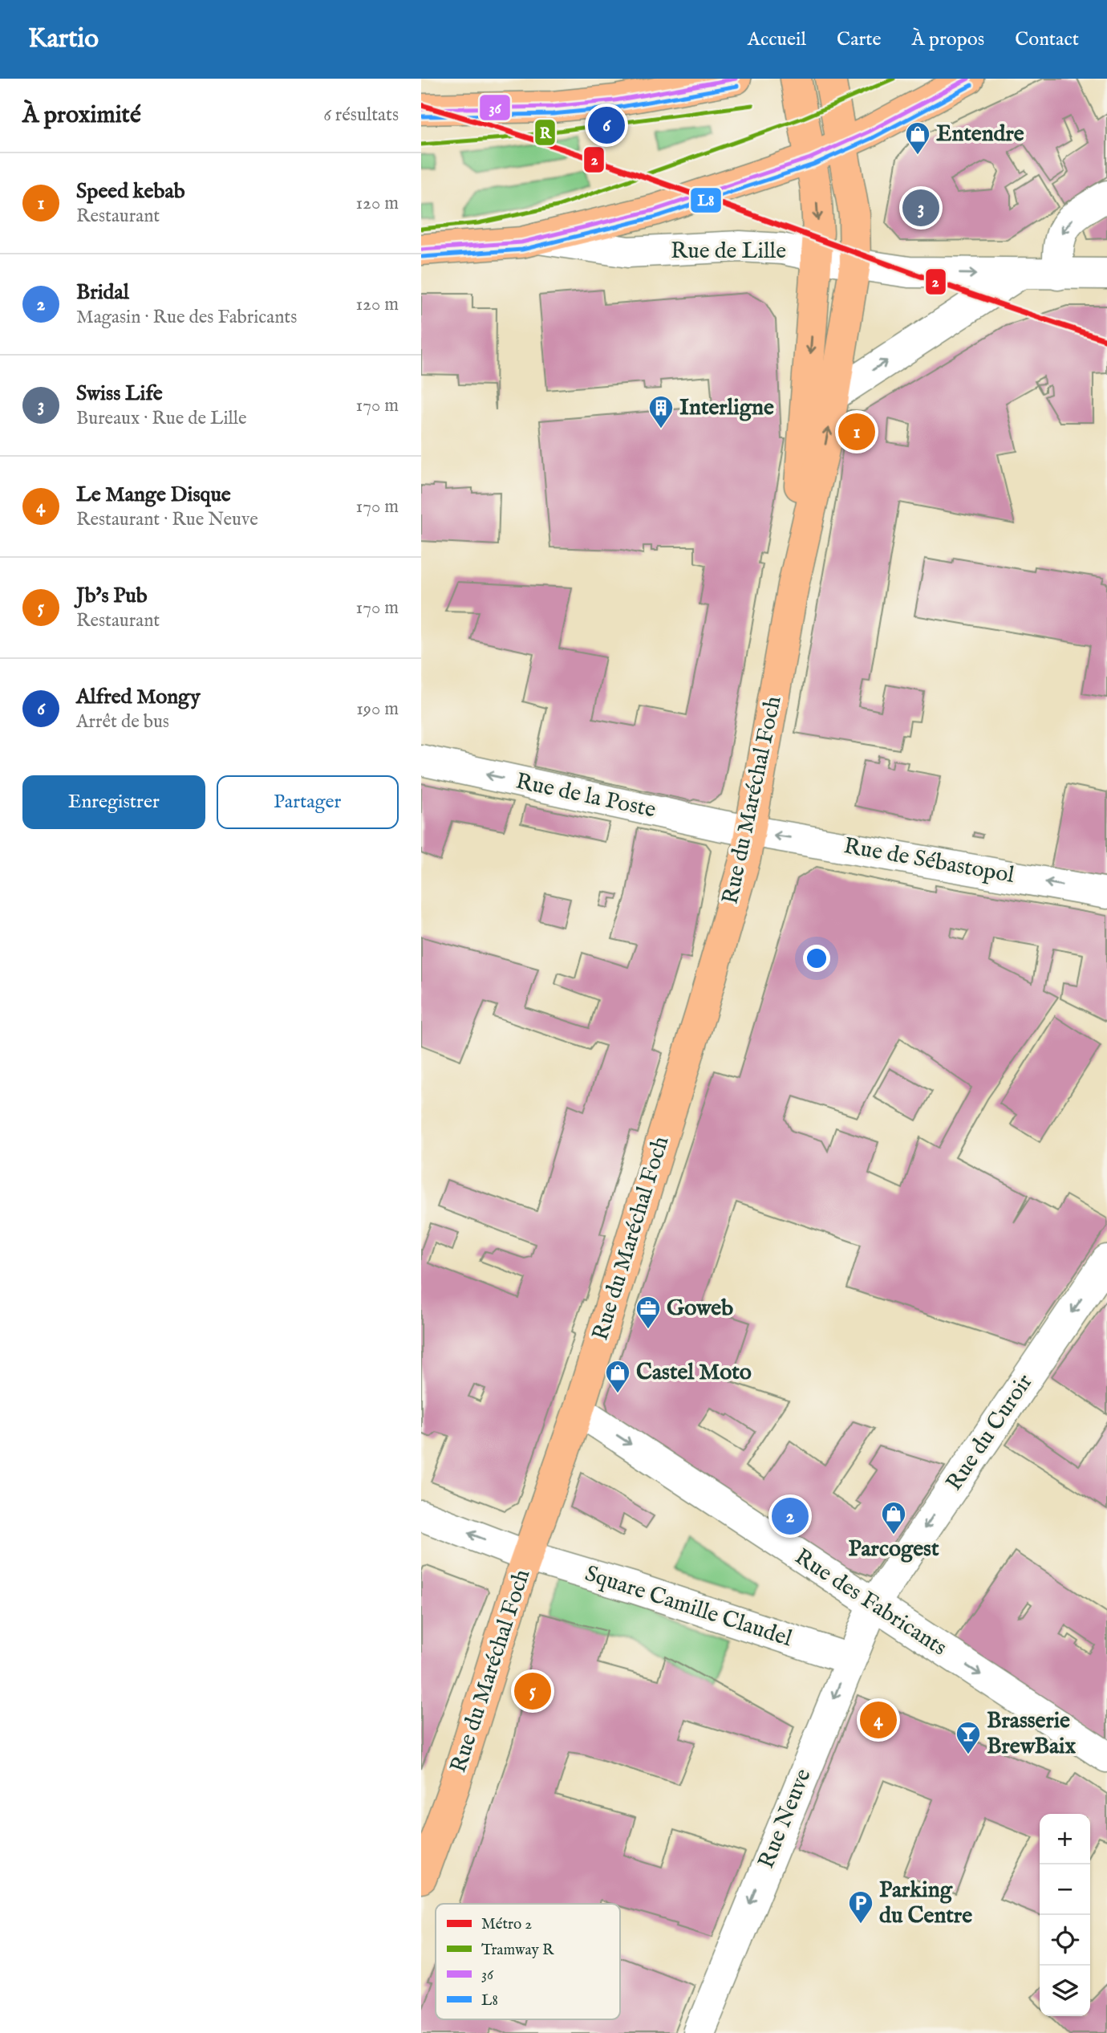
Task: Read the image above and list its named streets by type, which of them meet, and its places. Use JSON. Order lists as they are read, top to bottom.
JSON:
{
  "streets": {
    "main road": ["Rue du Maréchal Foch"],
    "street": [
      "Rue de Lille",
      "Rue de la Poste",
      "Rue de Sébastopol",
      "Rue du Curoir",
      "Rue des Fabricants",
      "Square Camille Claudel",
      "Rue Neuve"
    ]
  },
  "crossings": [
    ["Rue de Lille", "Rue du Maréchal Foch"],
    ["Rue de la Poste", "Rue du Maréchal Foch"],
    ["Rue de la Poste", "Rue de Sébastopol"],
    ["Rue du Maréchal Foch", "Rue de Sébastopol"],
    ["Rue du Maréchal Foch", "Rue des Fabricants"],
    ["Rue du Maréchal Foch", "Square Camille Claudel"],
    ["Rue du Curoir", "Rue des Fabricants"],
    ["Rue du Curoir", "Rue Neuve"],
    ["Rue des Fabricants", "Rue Neuve"],
    ["Square Camille Claudel", "Rue Neuve"]
  ],
  "one_way": [
    "Rue de la Poste",
    "Rue de Sébastopol",
    "Rue du Curoir",
    "Rue des Fabricants",
    "Rue Neuve"
  ],
  "places": {
    "shop": ["Entendre", "Castel Moto", "Parcogest"],
    "building": ["Interligne"],
    "office": ["Goweb"],
    "bar": ["Brasserie BrewBaix"],
    "parking": ["Parking du Centre"]
  },
  "lines": [
    "tram line R",
    "transit line 36",
    "transit line L8",
    "metro line 2"
  ],
  "legend": [
    "Métro 2",
    "Tramway R",
    "36",
    "L8"
  ],
  "page": {
    "header": "Kartio",
    "nav": [
      "Accueil",
      "Carte",
      "À propos",
      "Contact"
    ],
    "heading": ["À proximité", "6 résultats"],
    "pins": [
      "6",
      "3",
      "1",
      "2",
      "5",
      "4"
    ],
    "list": [
      {
        "mark": "1",
        "name": "Speed kebab",
        "note": "Restaurant",
        "value": "120 m"
      },
      {
        "mark": "2",
        "name": "Bridal",
        "note": "Magasin · Rue des Fabricants",
        "value": "120 m"
      },
      {
        "mark": "3",
        "name": "Swiss Life",
        "note": "Bureaux · Rue de Lille",
        "value": "170 m"
      },
      {
        "mark": "4",
        "name": "Le Mange Disque",
        "note": "Restaurant · Rue Neuve",
        "value": "170 m"
      },
      {
        "mark": "5",
        "name": "Jb's Pub",
        "note": "Restaurant",
        "value": "170 m"
      },
      {
        "mark": "6",
        "name": "Alfred Mongy",
        "note": "Arrêt de bus",
        "value": "190 m"
      }
    ],
    "buttons": ["Enregistrer", "Partager"],
    "map_buttons": ["+", "−"]
  }
}
